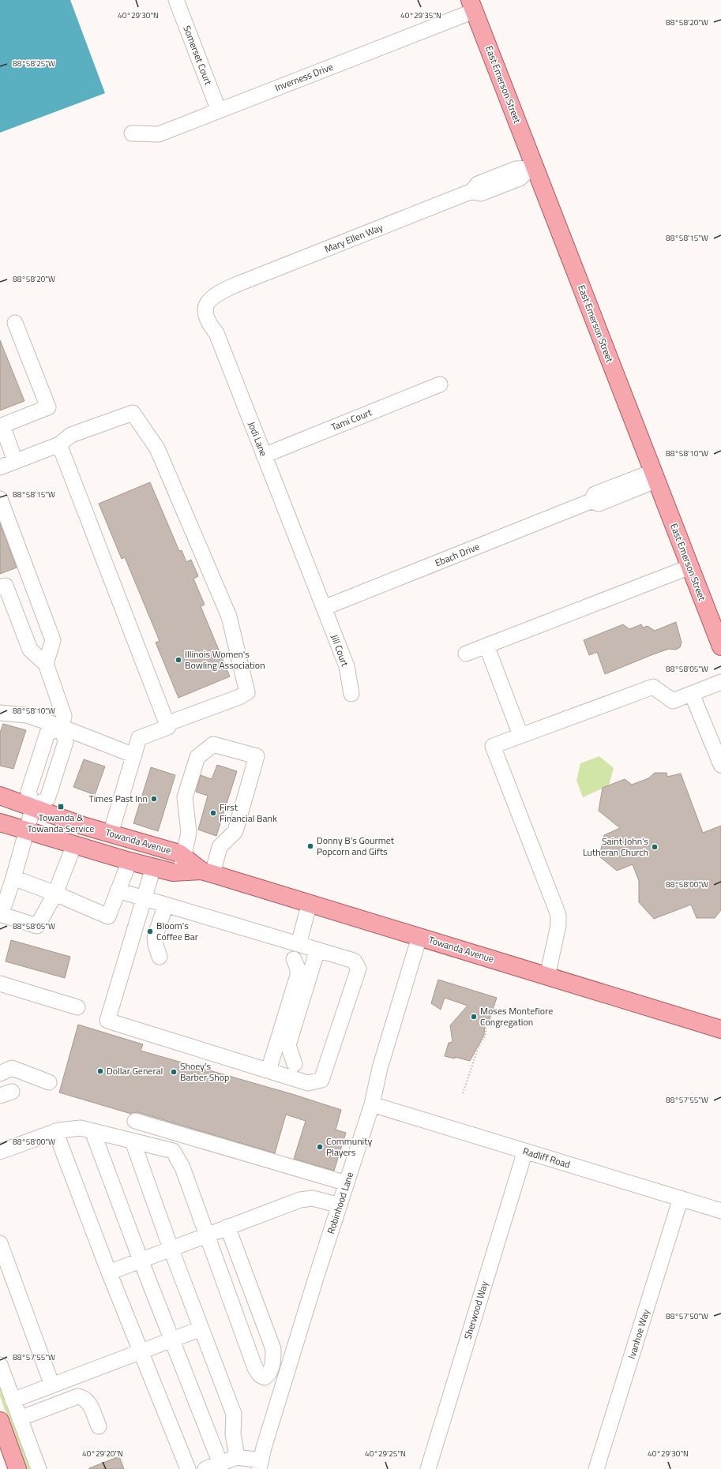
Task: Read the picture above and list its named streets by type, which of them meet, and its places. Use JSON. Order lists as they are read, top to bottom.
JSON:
{
  "streets": {
    "main road": ["East Emerson Street", "Towanda Avenue"],
    "street": [
      "Somerset Court",
      "Inverness Drive",
      "Mary Ellen Way",
      "Tami Court",
      "Jodi Lane",
      "Ebach Drive",
      "Jill Court",
      "Radliff Road",
      "Robinhood Lane",
      "Sherwood Way",
      "Ivanhoe Way"
    ]
  },
  "crossings": [
    ["Somerset Court", "Inverness Drive"],
    ["Inverness Drive", "East Emerson Street"],
    ["East Emerson Street", "Mary Ellen Way"],
    ["East Emerson Street", "Ebach Drive"],
    ["Mary Ellen Way", "Jodi Lane"],
    ["Tami Court", "Jodi Lane"],
    ["Jodi Lane", "Ebach Drive"],
    ["Jodi Lane", "Jill Court"],
    ["Ebach Drive", "Jill Court"],
    ["Towanda Avenue", "Robinhood Lane"],
    ["Radliff Road", "Robinhood Lane"],
    ["Radliff Road", "Sherwood Way"],
    ["Radliff Road", "Ivanhoe Way"]
  ],
  "places": {
    "other": [
      "Illinois Women's Bowling Association",
      "Times Past Inn",
      "First Financial Bank",
      "Donny B's Gourmet Popcorn and Gifts",
      "Saint John's Lutheran Church",
      "Bloom's Coffee Bar",
      "Moses Montefiore Congregation",
      "Dollar General",
      "Shoey's Barber Shop",
      "Community Players"
    ],
    "transit": ["Towanda & Towanda Service"]
  },
  "coordinates": [
    "40°29'30\"N",
    "40°29'35\"N",
    "88°58'20\"W",
    "88°58'25\"W",
    "88°58'15\"W",
    "88°58'10\"W",
    "88°58'05\"W",
    "88°58'00\"W",
    "88°57'55\"W",
    "88°57'50\"W",
    "40°29'20\"N",
    "40°29'25\"N"
  ]
}
